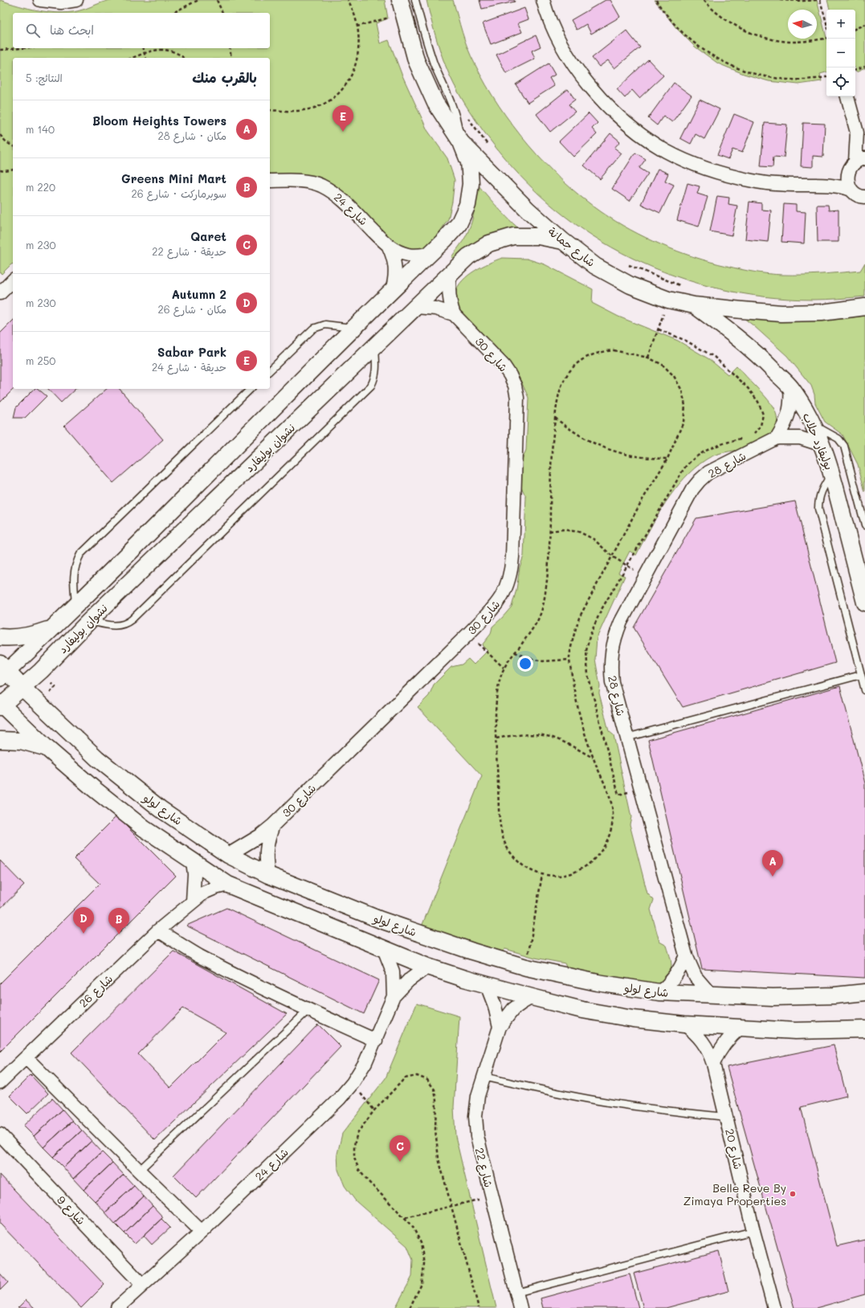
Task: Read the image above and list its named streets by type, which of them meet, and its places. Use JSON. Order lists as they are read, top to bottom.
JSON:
{
  "streets": {
    "street": [
      "شارع 24",
      "شارع جمانة",
      "شارع 30",
      "بوليفارد حلاب",
      "نشوان بوليفارد",
      "شارع 28",
      "شارع لولو",
      "شارع 26",
      "شارع 20",
      "شارع 22",
      "شارع 9"
    ]
  },
  "crossings": [
    ["شارع 24", "نشوان بوليفارد"],
    ["شارع 24", "شارع 9"],
    ["شارع جمانة", "بوليفارد حلاب"],
    ["شارع جمانة", "نشوان بوليفارد"],
    ["شارع 30", "نشوان بوليفارد"],
    ["شارع 30", "شارع لولو"],
    ["بوليفارد حلاب", "شارع 28"],
    ["نشوان بوليفارد", "شارع لولو"],
    ["شارع 28", "شارع لولو"]
  ],
  "places": ["Belle Reve By Zimaya Properties"],
  "north": "left",
  "page": {
    "map_buttons": ["+", "−"],
    "search": "ابحث هنا",
    "heading": ["بالقرب منك", "النتائج: 5"],
    "list": [
      {
        "mark": "A",
        "name": "Bloom Heights Towers",
        "note": "مكان · شارع 28",
        "value": "140 m"
      },
      {
        "mark": "B",
        "name": "Greens Mini Mart",
        "note": "سوبرماركت · شارع 26",
        "value": "220 m"
      },
      {
        "mark": "C",
        "name": "Qaret",
        "note": "حديقة · شارع 22",
        "value": "230 m"
      },
      {
        "mark": "D",
        "name": "Autumn 2",
        "note": "مكان · شارع 26",
        "value": "230 m"
      },
      {
        "mark": "E",
        "name": "Sabar Park",
        "note": "حديقة · شارع 24",
        "value": "250 m"
      }
    ],
    "pins": [
      "E",
      "A",
      "D",
      "B",
      "C"
    ]
  }
}
